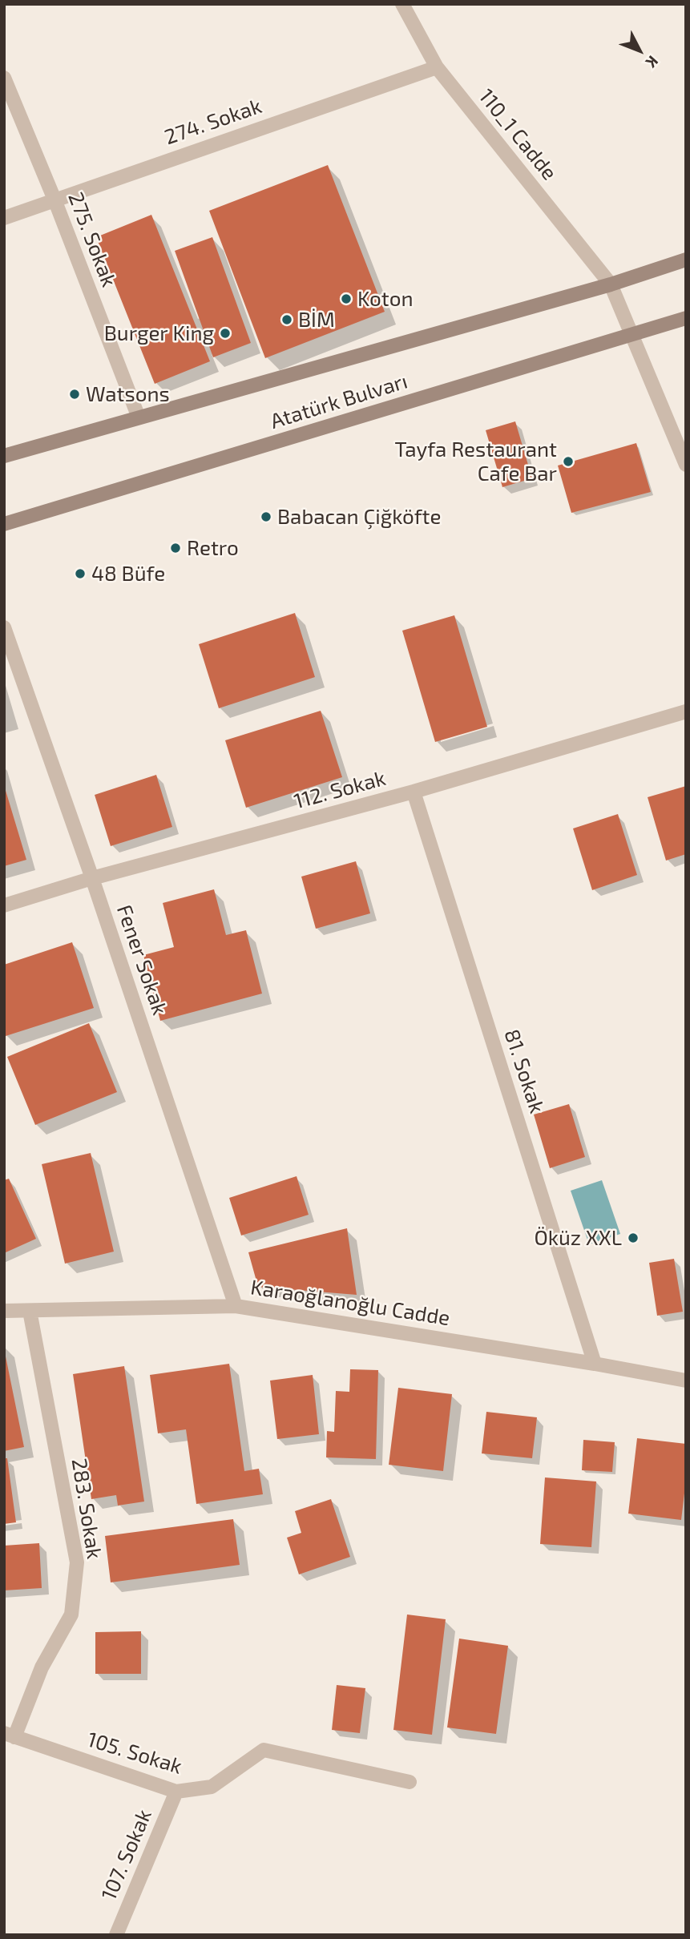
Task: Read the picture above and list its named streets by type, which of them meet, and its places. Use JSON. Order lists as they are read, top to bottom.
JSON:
{
  "streets": {
    "main road": ["Atatürk Bulvarı"],
    "street": [
      "274. Sokak",
      "110_1 Cadde",
      "275. Sokak",
      "112. Sokak",
      "Fener Sokak",
      "81. Sokak",
      "Karaoğlanoğlu Cadde",
      "283. Sokak",
      "105. Sokak",
      "107. Sokak"
    ]
  },
  "crossings": [
    ["274. Sokak", "110_1 Cadde"],
    ["274. Sokak", "275. Sokak"],
    ["110_1 Cadde", "Atatürk Bulvarı"],
    ["275. Sokak", "Atatürk Bulvarı"],
    ["112. Sokak", "Fener Sokak"],
    ["112. Sokak", "81. Sokak"],
    ["Fener Sokak", "Karaoğlanoğlu Cadde"],
    ["81. Sokak", "Karaoğlanoğlu Cadde"],
    ["Karaoğlanoğlu Cadde", "283. Sokak"],
    ["283. Sokak", "105. Sokak"],
    ["105. Sokak", "107. Sokak"]
  ],
  "places": [
    "Koton",
    "BİM",
    "Burger King",
    "Watsons",
    "Tayfa Restaurant Cafe Bar",
    "Babacan Çiğköfte",
    "Retro",
    "48 Büfe",
    "Öküz XXL"
  ],
  "north": "bottom right"
}
